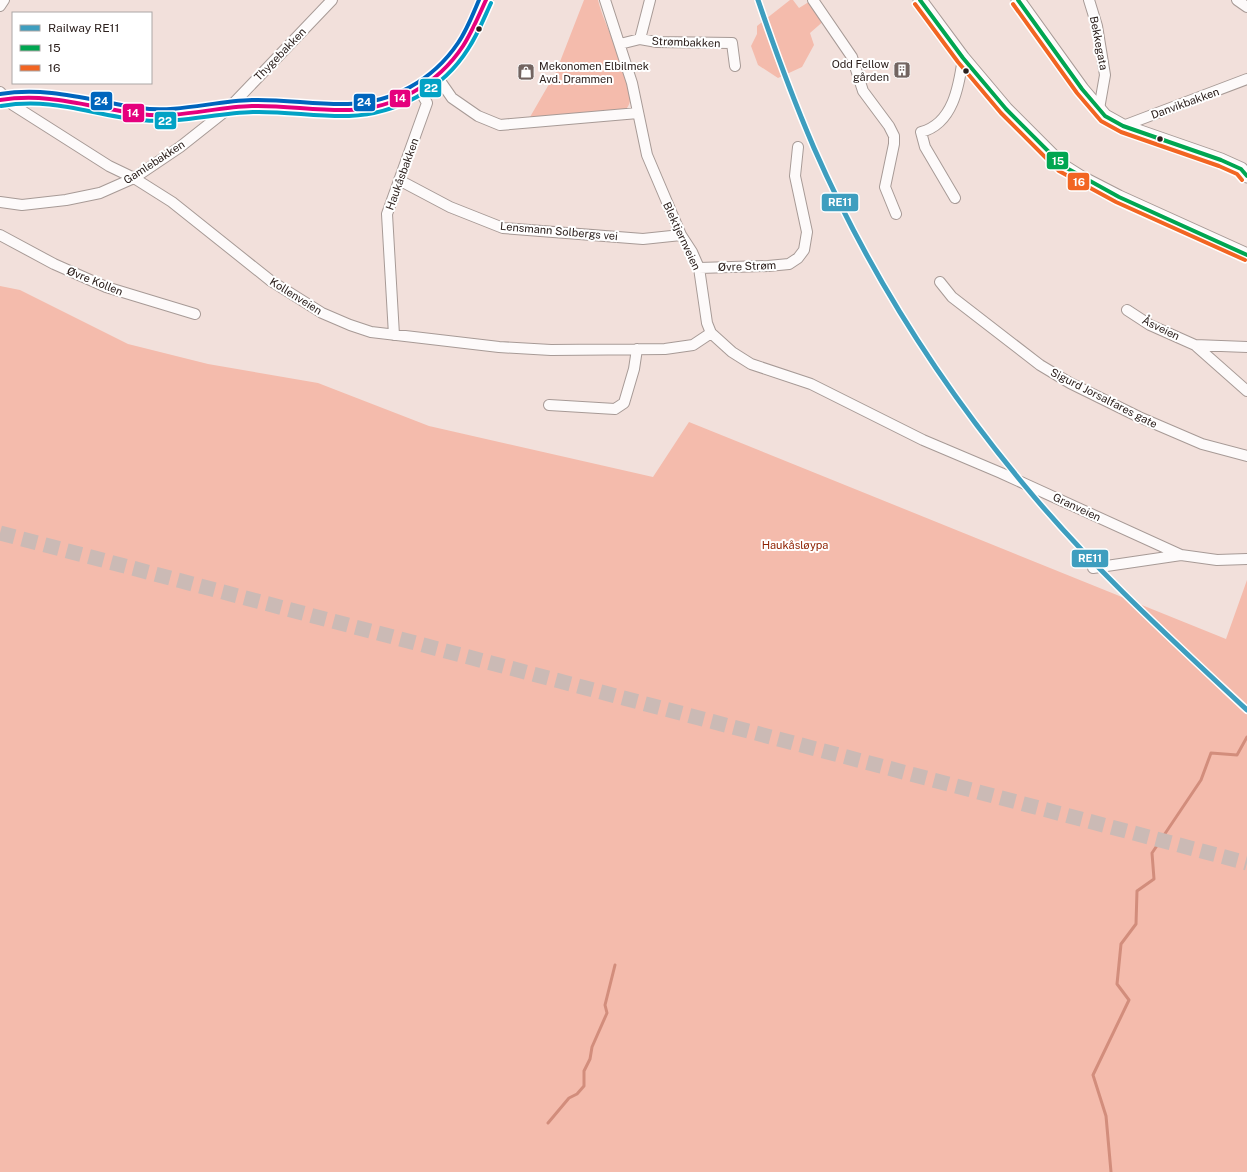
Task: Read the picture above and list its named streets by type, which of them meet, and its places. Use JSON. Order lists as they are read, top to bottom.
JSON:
{
  "streets": {
    "street": [
      "Strømbakken",
      "Bekkegata",
      "Thygebakken",
      "Danvikbakken",
      "Gamlebakken",
      "Haukåsbakken",
      "Lensmann Solbergs vei",
      "Blektjernveien",
      "Øvre Strøm",
      "Øvre Kollen",
      "Kollenveien",
      "Åsveien",
      "Sigurd Jorsalfares gate",
      "Granveien"
    ]
  },
  "crossings": [
    ["Strømbakken", "Blektjernveien"],
    ["Thygebakken", "Gamlebakken"],
    ["Gamlebakken", "Kollenveien"],
    ["Haukåsbakken", "Lensmann Solbergs vei"],
    ["Haukåsbakken", "Kollenveien"],
    ["Lensmann Solbergs vei", "Blektjernveien"],
    ["Blektjernveien", "Øvre Strøm"],
    ["Blektjernveien", "Kollenveien"],
    ["Blektjernveien", "Granveien"],
    ["Kollenveien", "Granveien"]
  ],
  "parks": ["Haukåsløypa"],
  "places": {
    "building": ["Odd Fellow gården"],
    "shop": ["Mekonomen Elbilmek Avd. Drammen"]
  },
  "lines": [
    "rail line RE11",
    "transit line 15",
    "transit line 14",
    "transit line 24",
    "transit line 22",
    "transit line 16"
  ],
  "legend": ["Railway RE11", "15", "16"]
}
